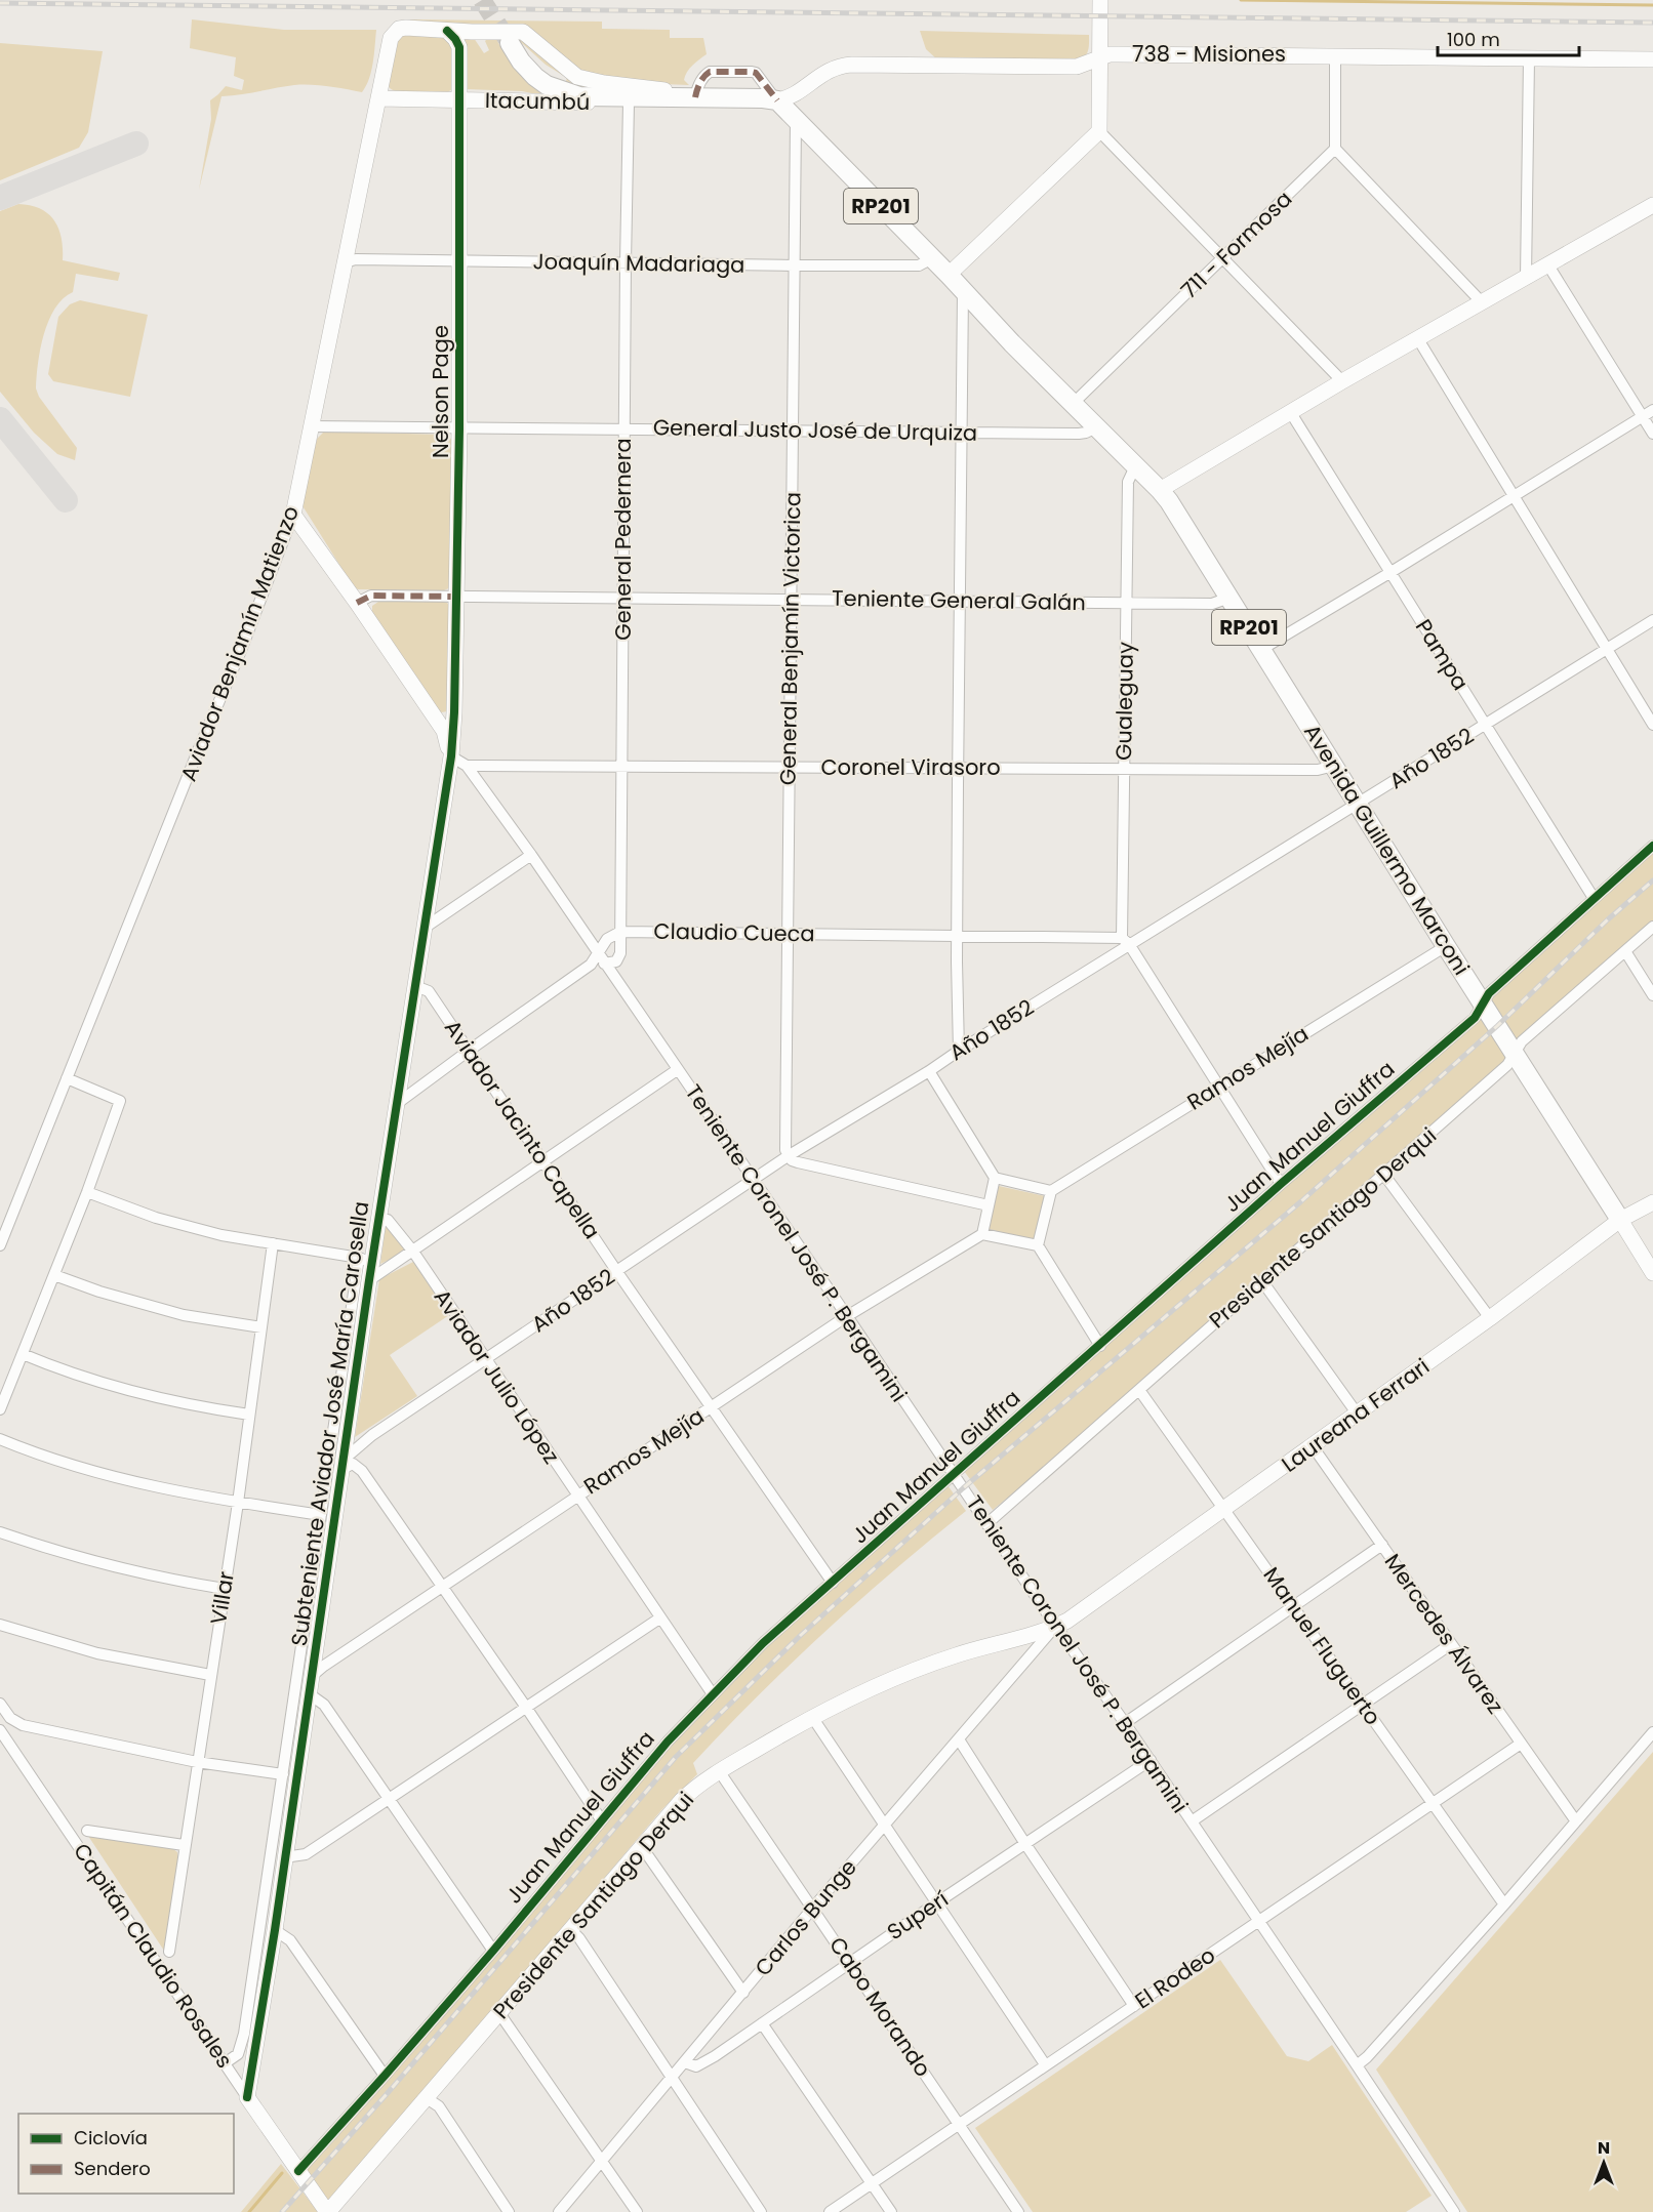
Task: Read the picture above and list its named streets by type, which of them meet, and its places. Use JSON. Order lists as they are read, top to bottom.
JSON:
{
  "streets": {
    "main road": ["Itacumbú", "RP201", "Avenida Guillermo Marconi"],
    "street": [
      "738 - Misiones",
      "711 - Formosa",
      "Joaquín Madariaga",
      "Nelson Page",
      "General Justo José de Urquiza",
      "General Pedernera",
      "Teniente General Galán",
      "General Benjamín Victorica",
      "Aviador Benjamín Matienzo",
      "Pampa",
      "Gualeguay",
      "Año 1852",
      "Coronel Virasoro",
      "Claudio Cueca",
      "Ramos Mejía",
      "Aviador Jacinto Capella",
      "Juan Manuel Giuffra",
      "Presidente Santiago Derqui",
      "Teniente Coronel José P. Bergamini",
      "Aviador Julio López",
      "Laureana Ferrari",
      "Subteniente Aviador José María Carosella",
      "Villar",
      "Mercedes Álvarez",
      "Manuel Fluguerto",
      "Superí",
      "Carlos Bunge",
      "Capitán Claudio Rosales",
      "El Rodeo",
      "Cabo Morando"
    ]
  },
  "crossings": [
    ["738 - Misiones", "Itacumbú"],
    ["738 - Misiones", "RP201"],
    ["Itacumbú", "RP201"],
    ["Itacumbú", "Nelson Page"],
    ["Itacumbú", "General Pedernera"],
    ["Itacumbú", "Aviador Benjamín Matienzo"],
    ["RP201", "711 - Formosa"],
    ["RP201", "Joaquín Madariaga"],
    ["RP201", "General Justo José de Urquiza"],
    ["RP201", "General Benjamín Victorica"],
    ["RP201", "Gualeguay"],
    ["RP201", "Avenida Guillermo Marconi"],
    ["Joaquín Madariaga", "Nelson Page"],
    ["Joaquín Madariaga", "General Pedernera"],
    ["Joaquín Madariaga", "General Benjamín Victorica"],
    ["Joaquín Madariaga", "Aviador Benjamín Matienzo"],
    ["Nelson Page", "General Justo José de Urquiza"],
    ["Nelson Page", "Teniente General Galán"],
    ["Nelson Page", "Subteniente Aviador José María Carosella"],
    ["General Justo José de Urquiza", "General Pedernera"],
    ["General Justo José de Urquiza", "General Benjamín Victorica"],
    ["General Justo José de Urquiza", "Aviador Benjamín Matienzo"],
    ["General Pedernera", "Teniente General Galán"],
    ["General Pedernera", "Coronel Virasoro"],
    ["General Pedernera", "Claudio Cueca"],
    ["General Pedernera", "Teniente Coronel José P. Bergamini"],
    ["Teniente General Galán", "General Benjamín Victorica"],
    ["Teniente General Galán", "Gualeguay"],
    ["Teniente General Galán", "Avenida Guillermo Marconi"],
    ["General Benjamín Victorica", "Año 1852"],
    ["General Benjamín Victorica", "Coronel Virasoro"],
    ["General Benjamín Victorica", "Claudio Cueca"],
    ["Pampa", "Año 1852"],
    ["Pampa", "Juan Manuel Giuffra"],
    ["Gualeguay", "Año 1852"],
    ["Gualeguay", "Coronel Virasoro"],
    ["Gualeguay", "Claudio Cueca"],
    ["Año 1852", "Avenida Guillermo Marconi"],
    ["Año 1852", "Claudio Cueca"],
    ["Año 1852", "Aviador Jacinto Capella"],
    ["Año 1852", "Teniente Coronel José P. Bergamini"],
    ["Año 1852", "Aviador Julio López"],
    ["Año 1852", "Subteniente Aviador José María Carosella"],
    ["Coronel Virasoro", "Avenida Guillermo Marconi"],
    ["Coronel Virasoro", "Teniente Coronel José P. Bergamini"],
    ["Avenida Guillermo Marconi", "Ramos Mejía"],
    ["Avenida Guillermo Marconi", "Juan Manuel Giuffra"],
    ["Avenida Guillermo Marconi", "Presidente Santiago Derqui"],
    ["Avenida Guillermo Marconi", "Laureana Ferrari"],
    ["Ramos Mejía", "Aviador Jacinto Capella"],
    ["Ramos Mejía", "Teniente Coronel José P. Bergamini"],
    ["Ramos Mejía", "Aviador Julio López"],
    ["Ramos Mejía", "Subteniente Aviador José María Carosella"],
    ["Aviador Jacinto Capella", "Juan Manuel Giuffra"],
    ["Aviador Jacinto Capella", "Subteniente Aviador José María Carosella"],
    ["Juan Manuel Giuffra", "Teniente Coronel José P. Bergamini"],
    ["Juan Manuel Giuffra", "Aviador Julio López"],
    ["Juan Manuel Giuffra", "Capitán Claudio Rosales"],
    ["Presidente Santiago Derqui", "Teniente Coronel José P. Bergamini"],
    ["Presidente Santiago Derqui", "Laureana Ferrari"],
    ["Presidente Santiago Derqui", "Manuel Fluguerto"],
    ["Presidente Santiago Derqui", "Carlos Bunge"],
    ["Presidente Santiago Derqui", "Capitán Claudio Rosales"],
    ["Presidente Santiago Derqui", "Cabo Morando"],
    ["Teniente Coronel José P. Bergamini", "Laureana Ferrari"],
    ["Teniente Coronel José P. Bergamini", "Superí"],
    ["Teniente Coronel José P. Bergamini", "Carlos Bunge"],
    ["Teniente Coronel José P. Bergamini", "El Rodeo"],
    ["Aviador Julio López", "Subteniente Aviador José María Carosella"],
    ["Laureana Ferrari", "Mercedes Álvarez"],
    ["Laureana Ferrari", "Manuel Fluguerto"],
    ["Laureana Ferrari", "Carlos Bunge"],
    ["Subteniente Aviador José María Carosella", "Capitán Claudio Rosales"],
    ["Mercedes Álvarez", "El Rodeo"],
    ["Manuel Fluguerto", "El Rodeo"],
    ["Superí", "Carlos Bunge"],
    ["Superí", "Cabo Morando"],
    ["Carlos Bunge", "Cabo Morando"],
    ["El Rodeo", "Cabo Morando"]
  ],
  "legend": ["Ciclovía", "Sendero"],
  "scale_bar": "100 m",
  "north": "top"
}
